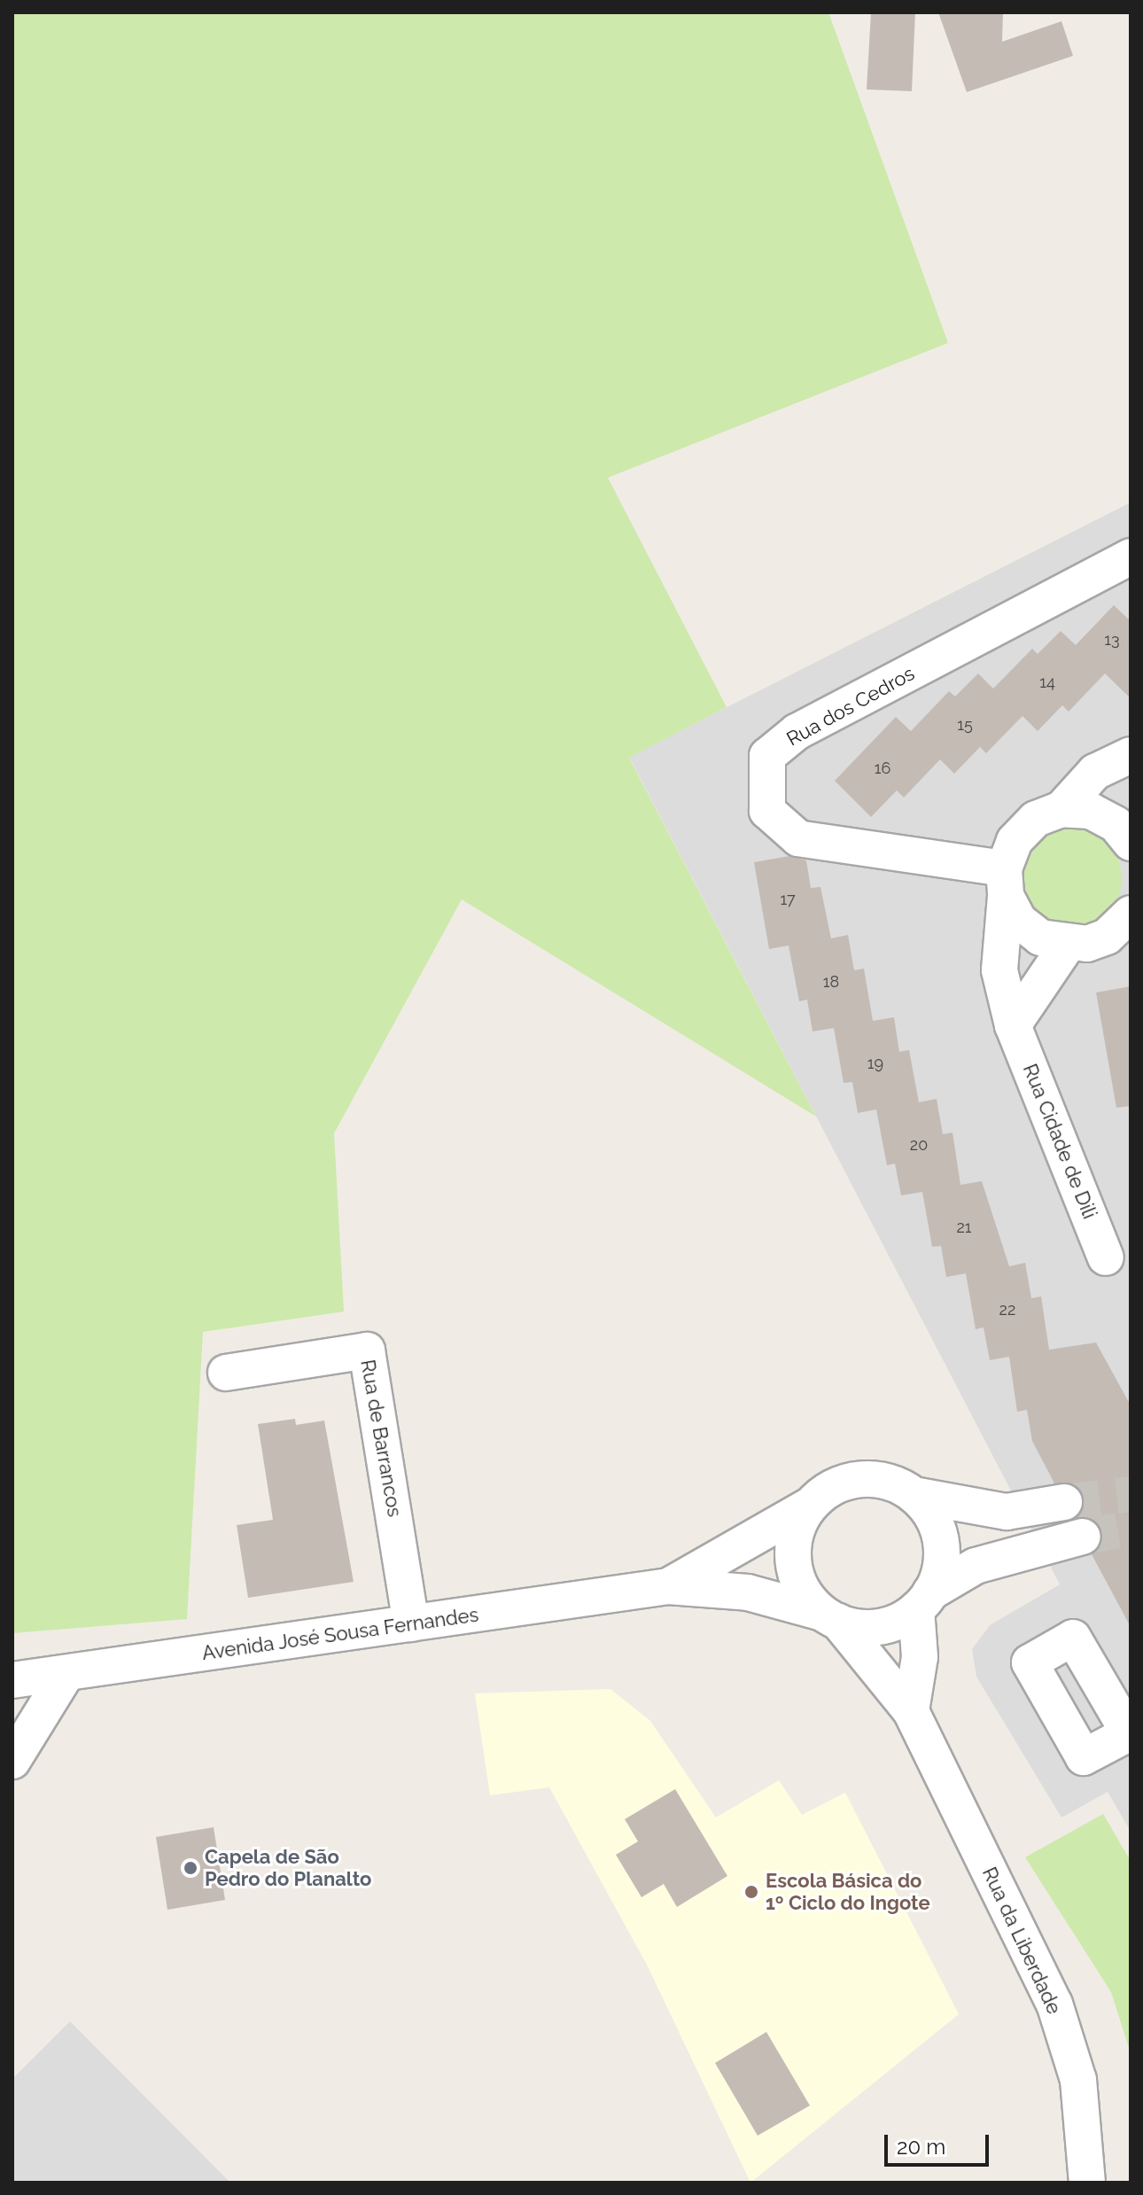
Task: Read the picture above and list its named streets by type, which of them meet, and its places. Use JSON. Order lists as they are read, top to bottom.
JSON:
{
  "streets": {
    "street": [
      "Rua dos Cedros",
      "Rua Cidade de Dili",
      "Rua de Barrancos",
      "Avenida José Sousa Fernandes",
      "Rua da Liberdade"
    ]
  },
  "crossings": [
    ["Rua dos Cedros", "Rua Cidade de Dili"],
    ["Rua de Barrancos", "Avenida José Sousa Fernandes"],
    ["Avenida José Sousa Fernandes", "Rua da Liberdade"]
  ],
  "places": ["Capela de São Pedro do Planalto", "Escola Básica do 1º Ciclo do Ingote"],
  "house_numbers": [
    "13",
    "14",
    "15",
    "16",
    "17",
    "18",
    "19",
    "20",
    "21",
    "22"
  ],
  "scale_bar": "20 m"
}
